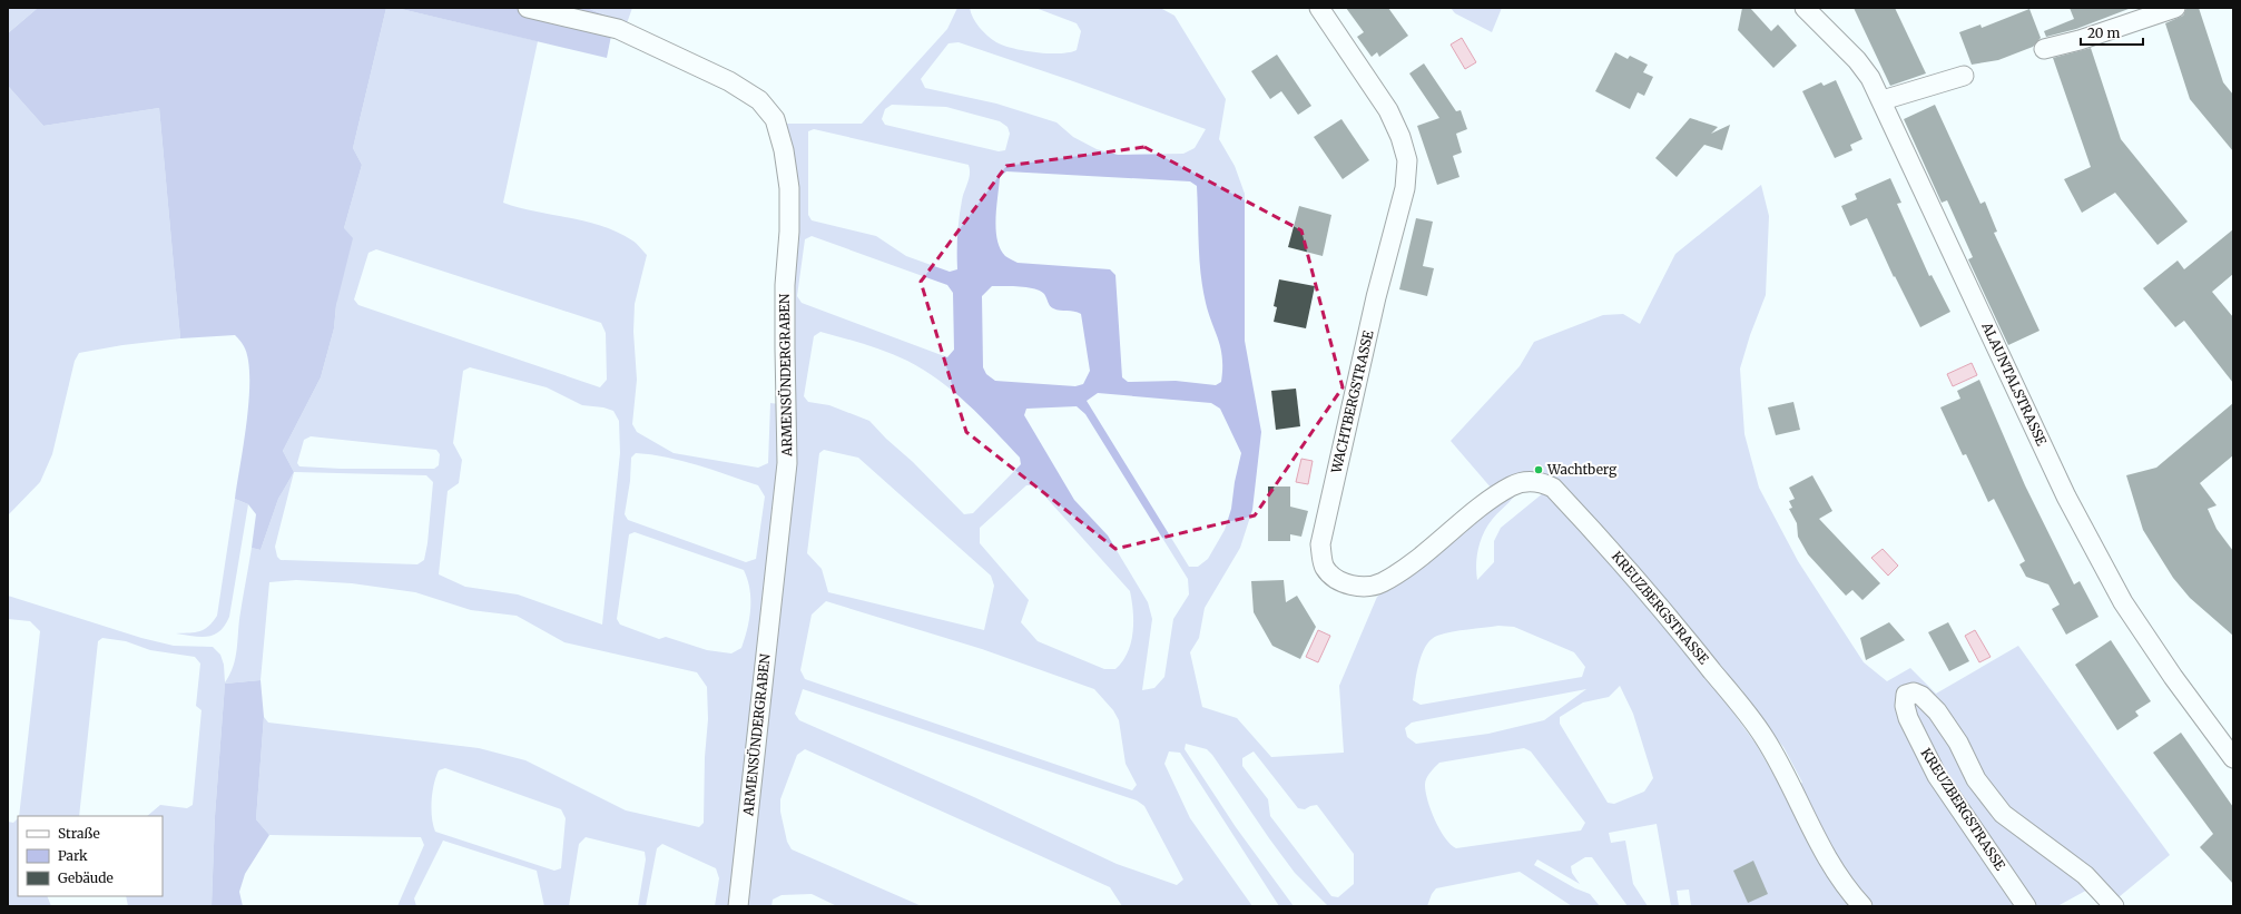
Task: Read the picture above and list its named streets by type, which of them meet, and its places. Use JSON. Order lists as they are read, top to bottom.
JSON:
{
  "streets": {
    "street": [
      "ARMENSÜNDERGRABEN",
      "ALAUNTALSTRASSE",
      "WACHTBERGSTRASSE",
      "KREUZBERGSTRASSE"
    ]
  },
  "crossings": [
    ["WACHTBERGSTRASSE", "KREUZBERGSTRASSE"]
  ],
  "places": ["Wachtberg"],
  "legend": ["Straße", "Park", "Gebäude"],
  "scale_bar": "20 m"
}
